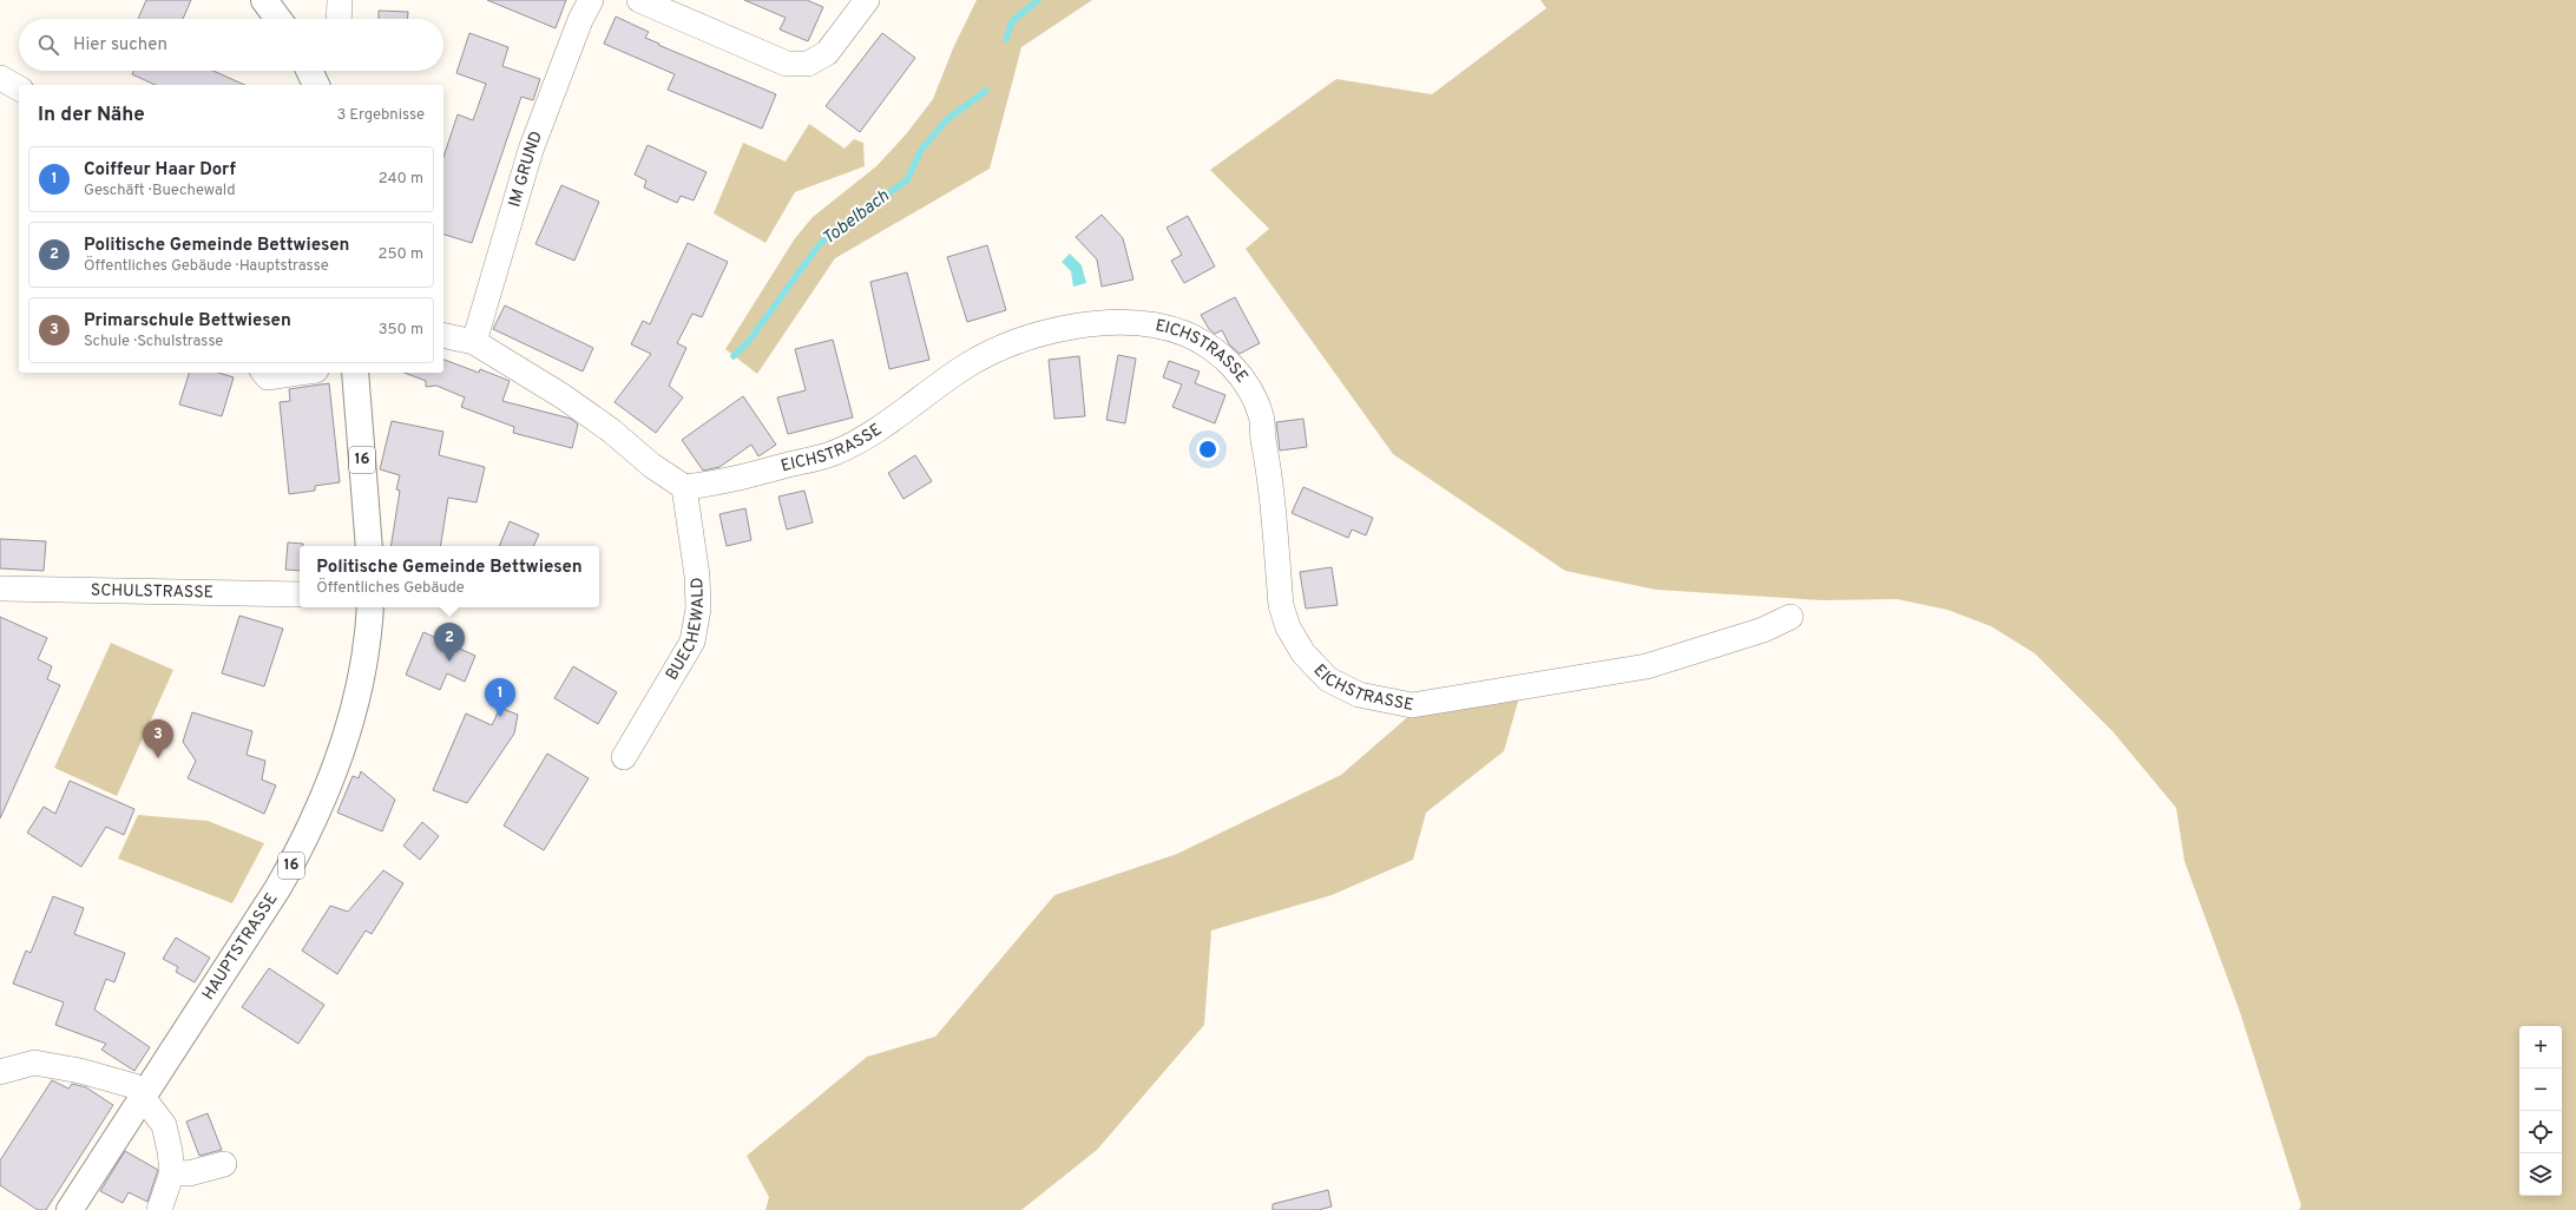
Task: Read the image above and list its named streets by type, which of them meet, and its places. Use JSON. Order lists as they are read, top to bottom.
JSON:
{
  "streets": {
    "main road": ["16", "HAUPTSTRASSE"],
    "street": [
      "IM GRUND",
      "EICHSTRASSE",
      "SCHULSTRASSE",
      "BUECHEWALD"
    ]
  },
  "crossings": [
    ["EICHSTRASSE", "BUECHEWALD"]
  ],
  "water": ["Tobelbach"],
  "page": {
    "search": "Hier suchen",
    "heading": ["In der Nähe", "3 Ergebnisse"],
    "list": [
      {
        "mark": "1",
        "name": "Coiffeur Haar Dorf",
        "note": "Geschäft · Buechewald",
        "value": "240 m"
      },
      {
        "mark": "2",
        "name": "Politische Gemeinde Bettwiesen",
        "note": "Öffentliches Gebäude · Hauptstrasse",
        "value": "250 m"
      },
      {
        "mark": "3",
        "name": "Primarschule Bettwiesen",
        "note": "Schule · Schulstrasse",
        "value": "350 m"
      }
    ],
    "popup": ["Politische Gemeinde Bettwiesen", "Öffentliches Gebäude"],
    "pins": ["2", "1", "3"],
    "map_buttons": ["+", "−"]
  }
}
